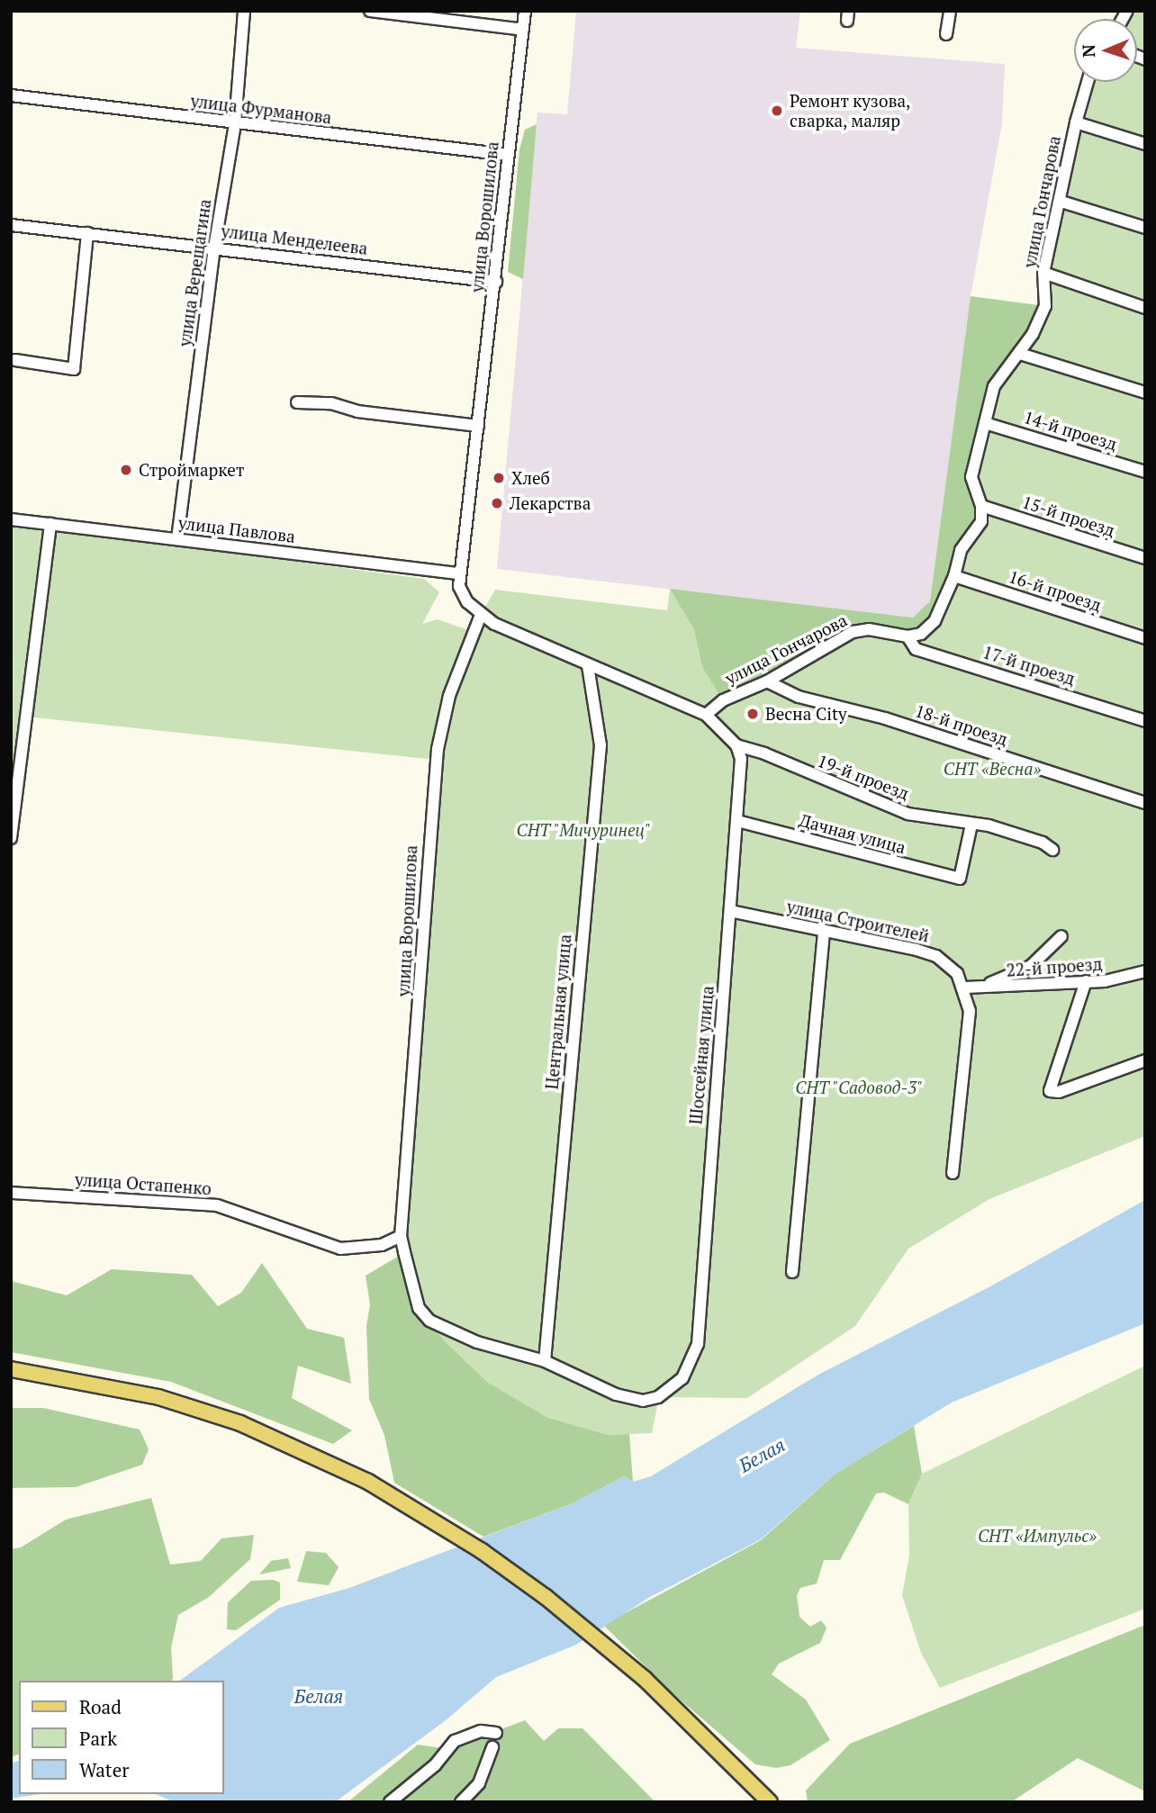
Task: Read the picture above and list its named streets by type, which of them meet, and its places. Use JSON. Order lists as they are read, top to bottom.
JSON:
{
  "streets": {
    "street": [
      "улица Фурманова",
      "улица Гончарова",
      "улица Ворошилова",
      "улица Менделеева",
      "улица Верещагина",
      "14-й проезд",
      "15-й проезд",
      "улица Павлова",
      "16-й проезд",
      "17-й проезд",
      "18-й проезд",
      "19-й проезд",
      "Дачная улица",
      "улица Строителей",
      "22-й проезд",
      "Центральная улица",
      "Шоссейная улица",
      "улица Остапенко"
    ]
  },
  "crossings": [
    ["улица Фурманова", "улица Ворошилова"],
    ["улица Фурманова", "улица Верещагина"],
    ["улица Гончарова", "14-й проезд"],
    ["улица Гончарова", "15-й проезд"],
    ["улица Гончарова", "17-й проезд"],
    ["улица Гончарова", "18-й проезд"],
    ["улица Ворошилова", "улица Менделеева"],
    ["улица Ворошилова", "улица Павлова"],
    ["улица Ворошилова", "Центральная улица"],
    ["улица Ворошилова", "Шоссейная улица"],
    ["улица Ворошилова", "улица Остапенко"],
    ["улица Менделеева", "улица Верещагина"],
    ["улица Верещагина", "улица Павлова"],
    ["19-й проезд", "Дачная улица"],
    ["19-й проезд", "Шоссейная улица"],
    ["Дачная улица", "Шоссейная улица"],
    ["улица Строителей", "22-й проезд"],
    ["улица Строителей", "Шоссейная улица"]
  ],
  "water": ["Белая"],
  "parks": [
    "СНТ «Весна»",
    "СНТ \"Мичуринец\"",
    "СНТ \"Садовод-3\"",
    "СНТ «Импульс»"
  ],
  "places": [
    "Ремонт кузова, сварка, маляр",
    "Строймаркет",
    "Хлеб",
    "Лекарства",
    "Весна City"
  ],
  "legend": ["Road", "Park", "Water"],
  "north": "left"
}
